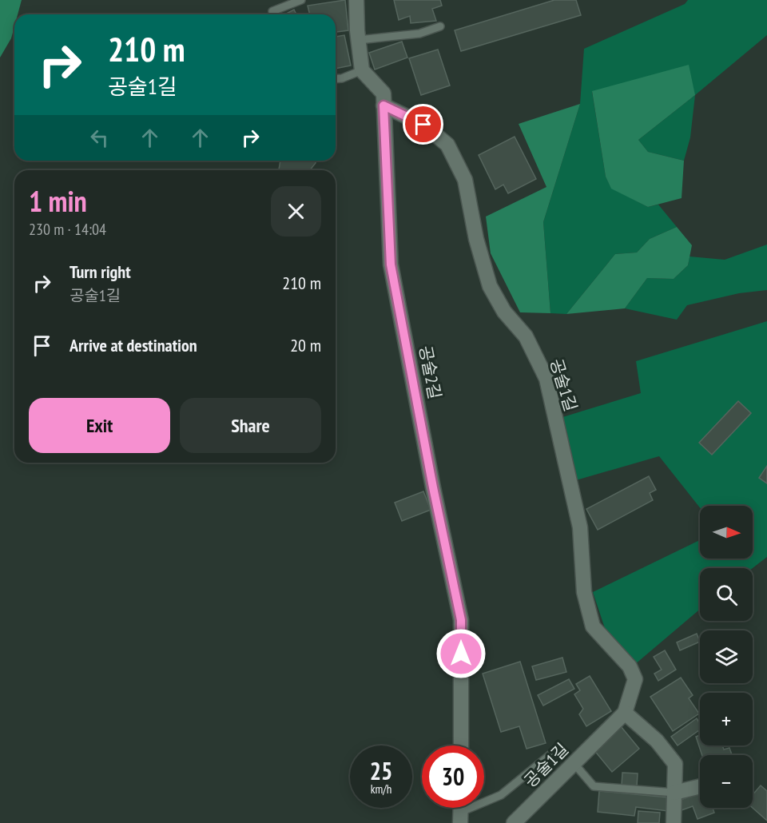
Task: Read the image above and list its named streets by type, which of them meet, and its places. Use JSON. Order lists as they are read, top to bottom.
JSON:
{
  "streets": {
    "street": ["공술2길", "공술1길"]
  },
  "crossings": [
    ["공술2길", "공술1길"]
  ],
  "north": "right",
  "page": {
    "turn": ["210 m", "공술1길"],
    "heading": ["1 min", "230 m · 14:04"],
    "list": [
      {
        "name": "Turn right",
        "note": "공술1길",
        "value": "210 m"
      },
      {
        "name": "Arrive at destination",
        "value": "20 m"
      }
    ],
    "buttons": ["Exit", "Share"],
    "map_buttons": ["+", "−"],
    "speed": "25 km/h",
    "limit": "30"
  }
}
